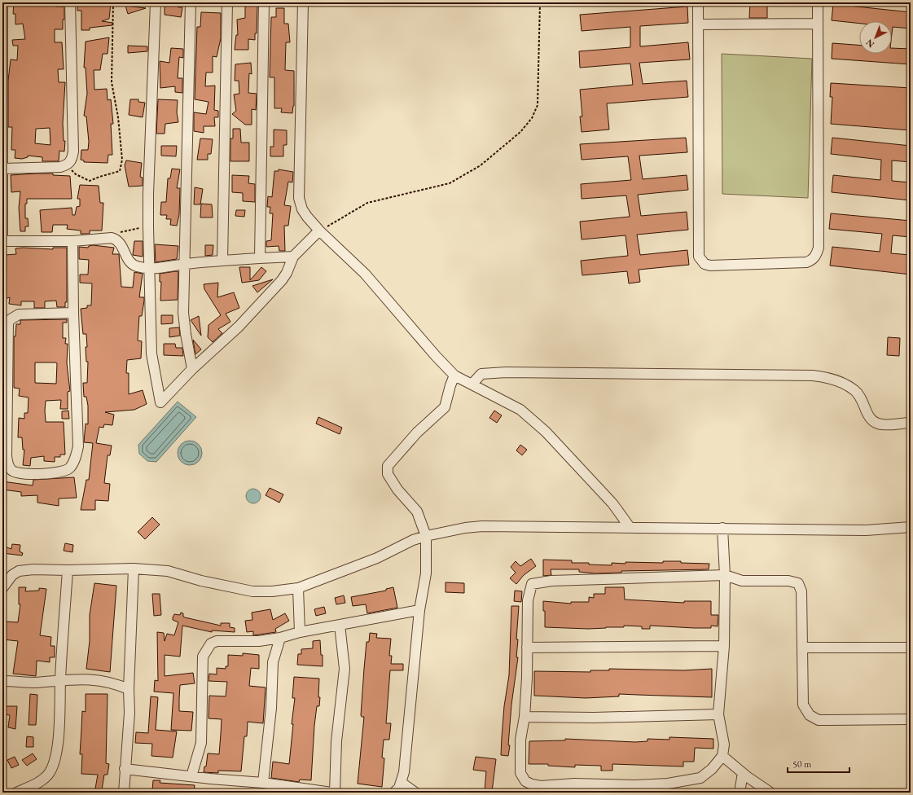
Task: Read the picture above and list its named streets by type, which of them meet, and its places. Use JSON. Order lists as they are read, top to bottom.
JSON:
{
  "scale_bar": "50 m",
  "north": "bottom left"
}
